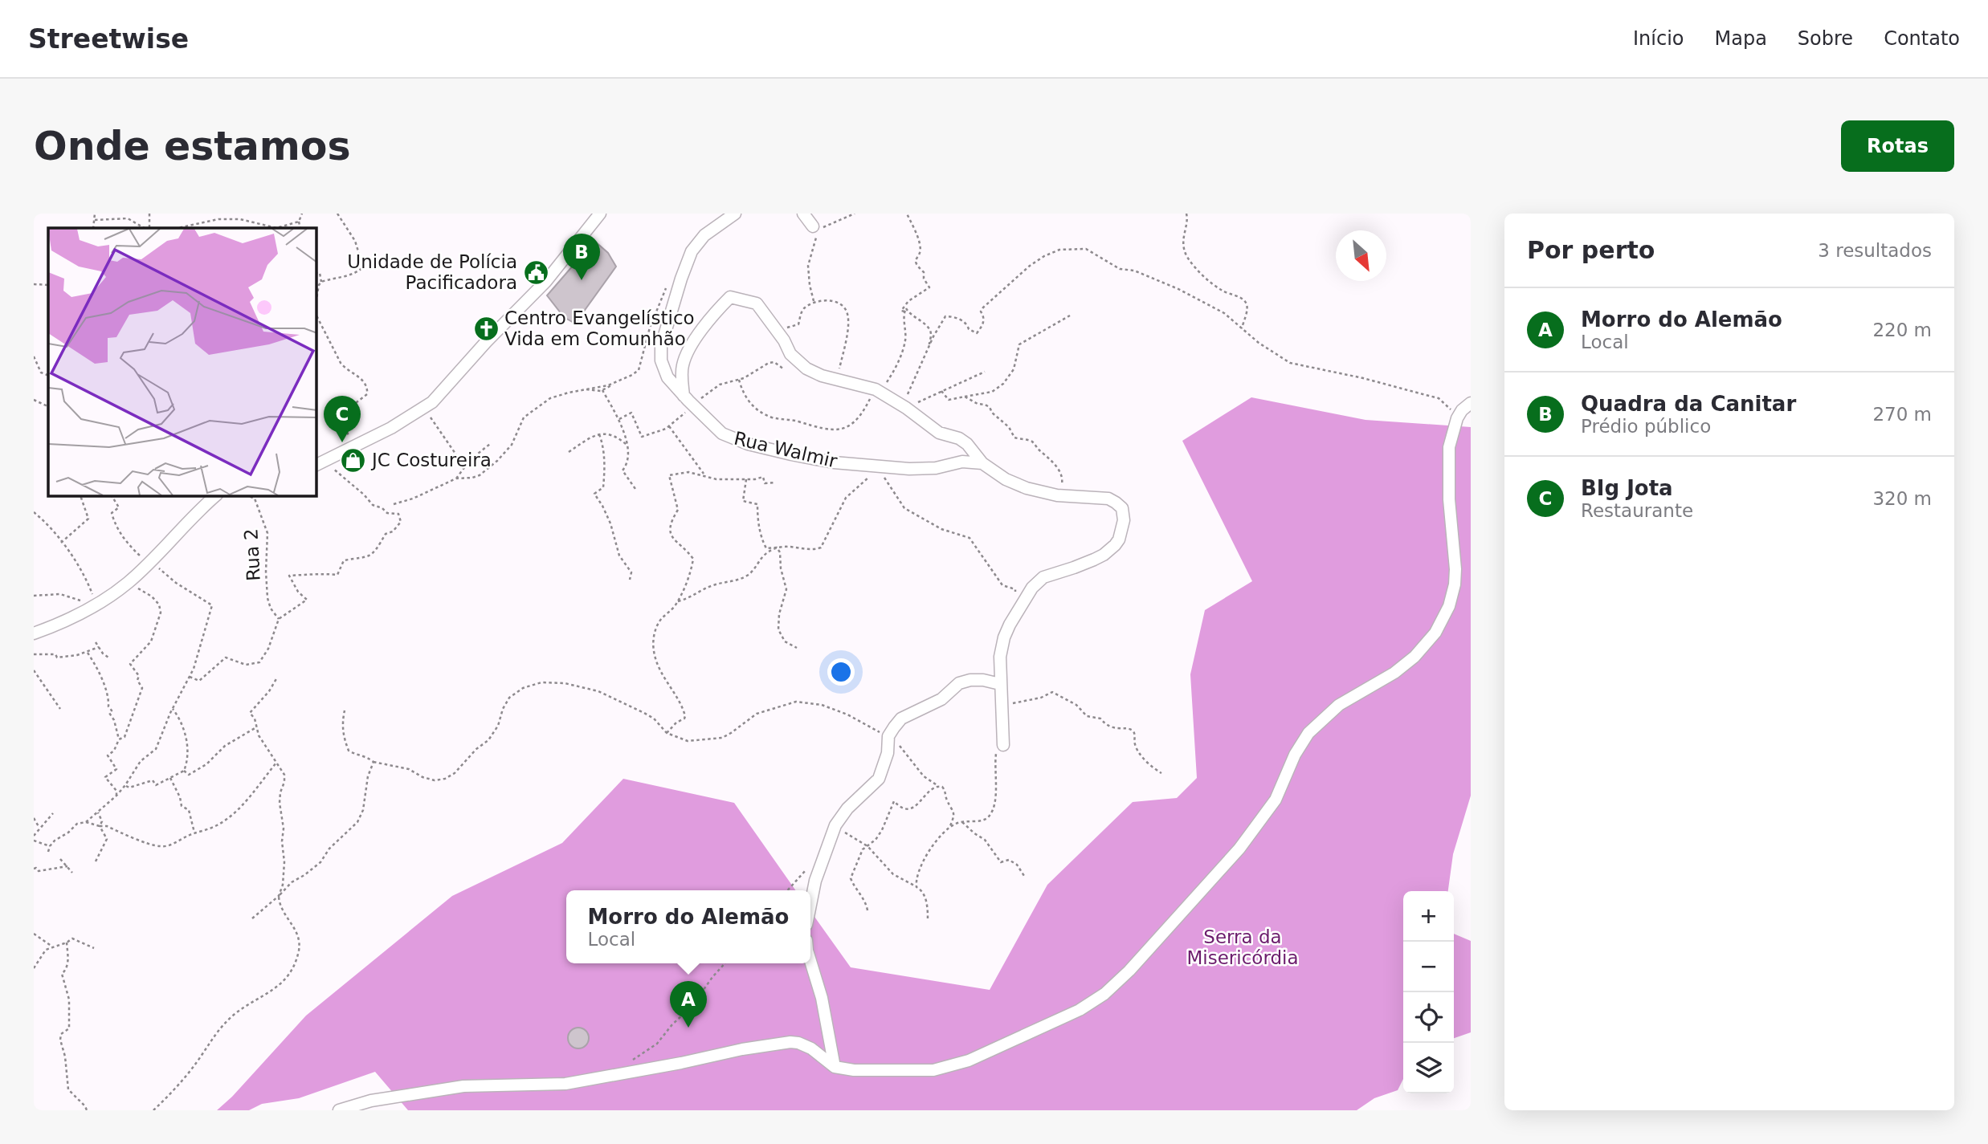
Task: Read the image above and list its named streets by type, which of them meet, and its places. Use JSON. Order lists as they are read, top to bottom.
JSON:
{
  "streets": {
    "street": ["Rua Walmir"],
    "path": ["Rua 2"]
  },
  "parks": ["Serra da Misericórdia"],
  "places": {
    "public building": ["Unidade de Polícia Pacificadora"],
    "church": ["Centro Evangelístico Vida em Comunhão"],
    "shop": ["JC Costureira"]
  },
  "north": "bottom right",
  "page": {
    "header": "Streetwise",
    "nav": [
      "Início",
      "Mapa",
      "Sobre",
      "Contato"
    ],
    "buttons": "Rotas",
    "title": "Onde estamos",
    "heading": ["Por perto", "3 resultados"],
    "pins": ["B", "C", "A"],
    "list": [
      {
        "mark": "A",
        "name": "Morro do Alemão",
        "note": "Local",
        "value": "220 m"
      },
      {
        "mark": "B",
        "name": "Quadra da Canitar",
        "note": "Prédio público",
        "value": "270 m"
      },
      {
        "mark": "C",
        "name": "BIg Jota",
        "note": "Restaurante",
        "value": "320 m"
      }
    ],
    "popup": ["Morro do Alemão", "Local"],
    "map_buttons": ["+", "−"]
  }
}
